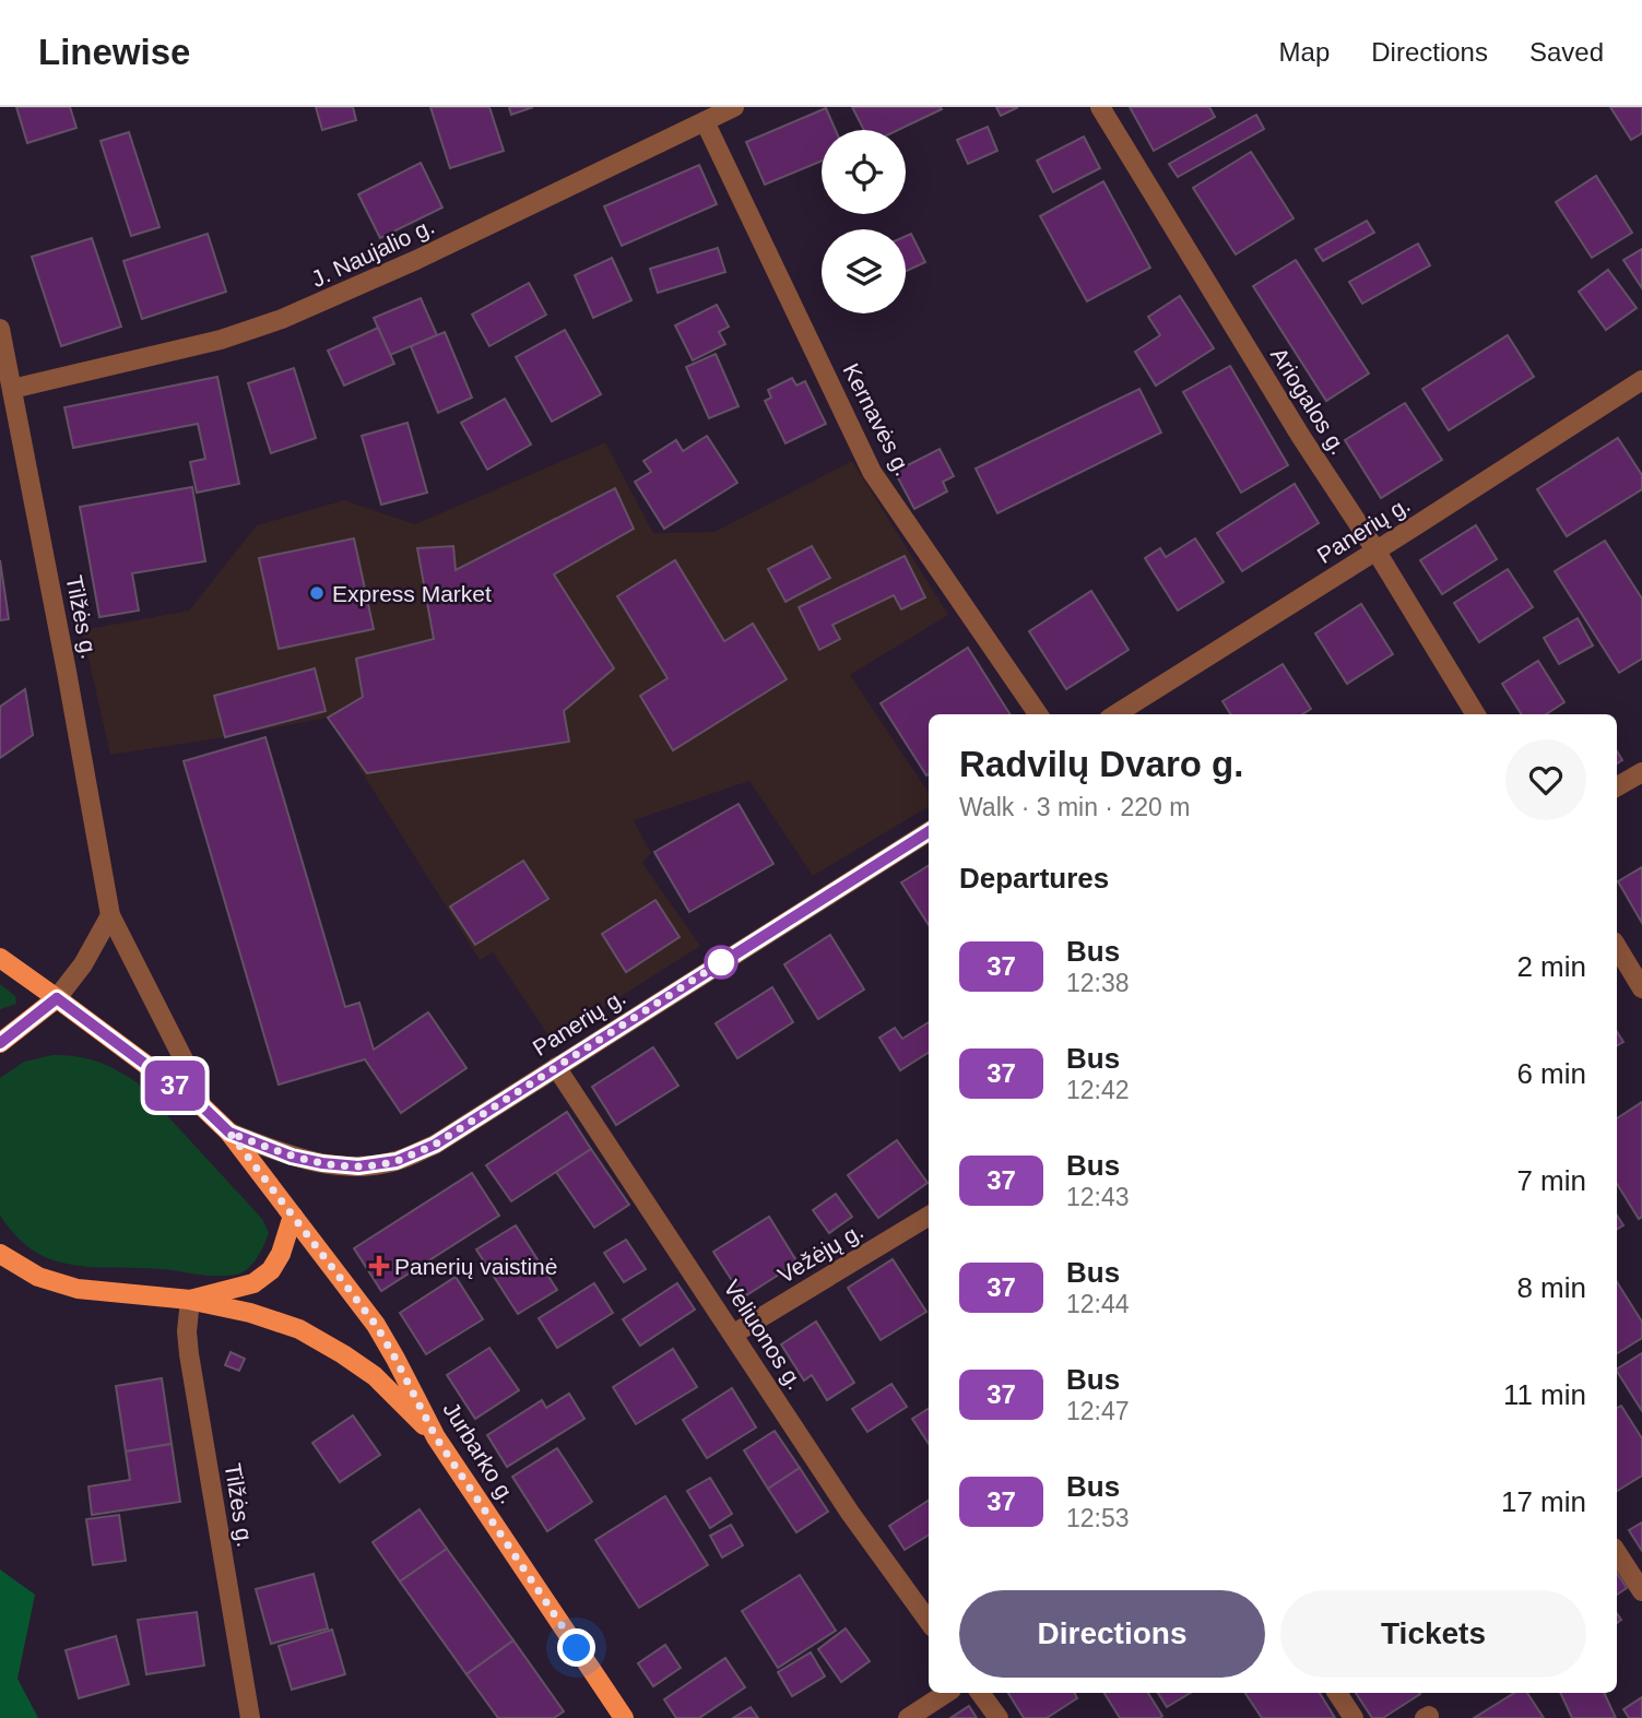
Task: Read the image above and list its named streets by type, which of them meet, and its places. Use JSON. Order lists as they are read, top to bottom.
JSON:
{
  "streets": {
    "main road": ["Jurbarko g."],
    "street": [
      "J. Naujalio g.",
      "Ariogalos g.",
      "Kernavės g.",
      "Panerių g.",
      "Tilžės g.",
      "Vežėjų g.",
      "Veliuonos g."
    ]
  },
  "crossings": [
    ["J. Naujalio g.", "Kernavės g."],
    ["J. Naujalio g.", "Tilžės g."],
    ["Ariogalos g.", "Panerių g."],
    ["Panerių g.", "Veliuonos g."],
    ["Panerių g.", "Jurbarko g."],
    ["Tilžės g.", "Jurbarko g."],
    ["Vežėjų g.", "Veliuonos g."]
  ],
  "places": {
    "other": ["Express Market"],
    "health": ["Panerių vaistinė"]
  },
  "lines": ["bus line 37"],
  "page": {
    "header": "Linewise",
    "nav": ["Map", "Directions", "Saved"],
    "on_map": "37",
    "heading": [
      ["Radvilų Dvaro g.", "Walk · 3 min · 220 m"],
      "Departures"
    ],
    "list": [
      {
        "mark": "37",
        "name": "Bus",
        "note": "12:38",
        "value": "2 min"
      },
      {
        "mark": "37",
        "name": "Bus",
        "note": "12:42",
        "value": "6 min"
      },
      {
        "mark": "37",
        "name": "Bus",
        "note": "12:43",
        "value": "7 min"
      },
      {
        "mark": "37",
        "name": "Bus",
        "note": "12:44",
        "value": "8 min"
      },
      {
        "mark": "37",
        "name": "Bus",
        "note": "12:47",
        "value": "11 min"
      },
      {
        "mark": "37",
        "name": "Bus",
        "note": "12:53",
        "value": "17 min"
      }
    ],
    "buttons": ["Directions", "Tickets"]
  }
}
